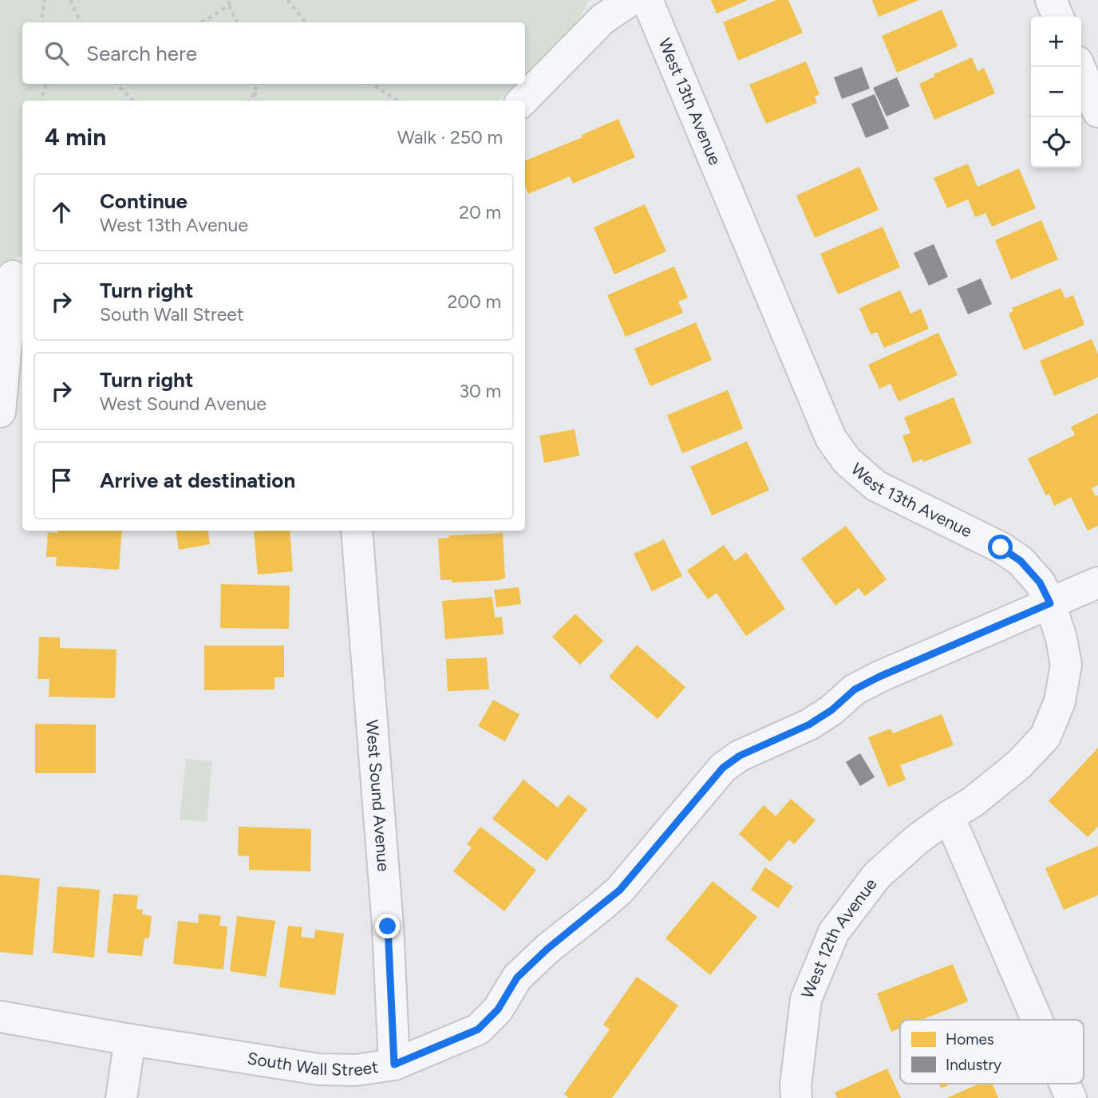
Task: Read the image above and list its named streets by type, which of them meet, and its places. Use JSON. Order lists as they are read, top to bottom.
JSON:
{
  "streets": {
    "street": [
      "West 13th Avenue",
      "West Sound Avenue",
      "West 12th Avenue",
      "South Wall Street"
    ]
  },
  "crossings": [
    ["West 13th Avenue", "West 12th Avenue"],
    ["West 13th Avenue", "South Wall Street"],
    ["West Sound Avenue", "South Wall Street"]
  ],
  "legend": ["Homes", "Industry"],
  "page": {
    "map_buttons": ["+", "−"],
    "search": "Search here",
    "heading": ["4 min", "Walk · 250 m"],
    "list": [
      ["Continue", "West 13th Avenue", "20 m"],
      ["Turn right", "South Wall Street", "200 m"],
      ["Turn right", "West Sound Avenue", "30 m"],
      "Arrive at destination"
    ]
  }
}
